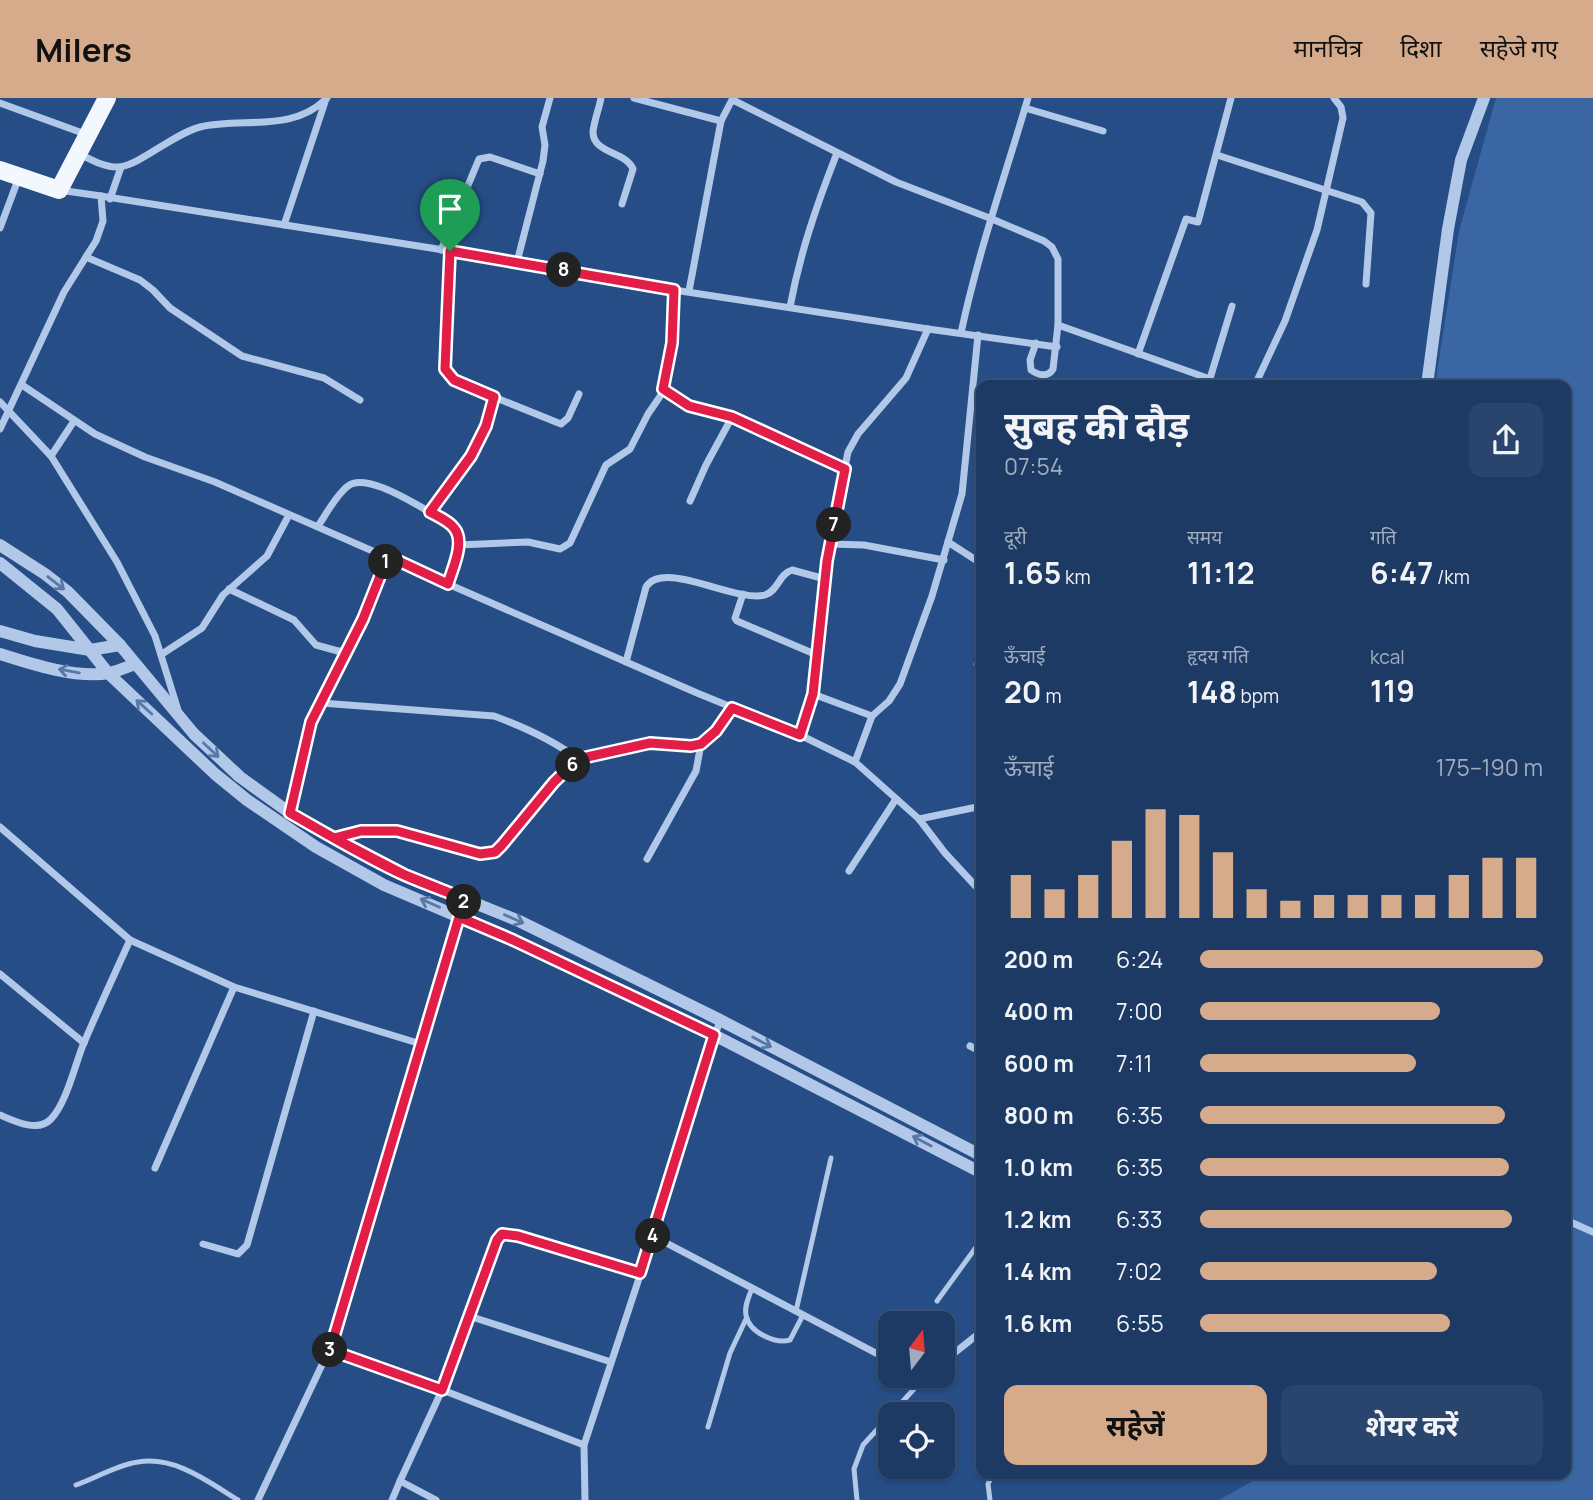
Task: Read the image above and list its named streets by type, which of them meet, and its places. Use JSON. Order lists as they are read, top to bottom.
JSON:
{
  "north": "top",
  "page": {
    "header": "Milers",
    "nav": ["मानचित्र", "दिशा", "सहेजे गए"],
    "pins": [
      "8",
      "7",
      "1",
      "6",
      "2",
      "4",
      "3"
    ],
    "heading": ["सुबह की दौड़", "07:54"],
    "stats": [
      ["दूरी", "1.65 km"],
      ["समय", "11:12"],
      ["गति", "6:47 /km"],
      ["ऊँचाई", "20 m"],
      ["हृदय गति", "148 bpm"],
      ["kcal", "119"]
    ],
    "chart": ["ऊँचाई", "175–190 m"],
    "list": [
      {
        "name": "200 m",
        "note": "6:24"
      },
      {
        "name": "400 m",
        "note": "7:00"
      },
      {
        "name": "600 m",
        "note": "7:11"
      },
      {
        "name": "800 m",
        "note": "6:35"
      },
      {
        "name": "1.0 km",
        "note": "6:35"
      },
      {
        "name": "1.2 km",
        "note": "6:33"
      },
      {
        "name": "1.4 km",
        "note": "7:02"
      },
      {
        "name": "1.6 km",
        "note": "6:55"
      }
    ],
    "buttons": ["सहेजें", "शेयर करें"]
  }
}
